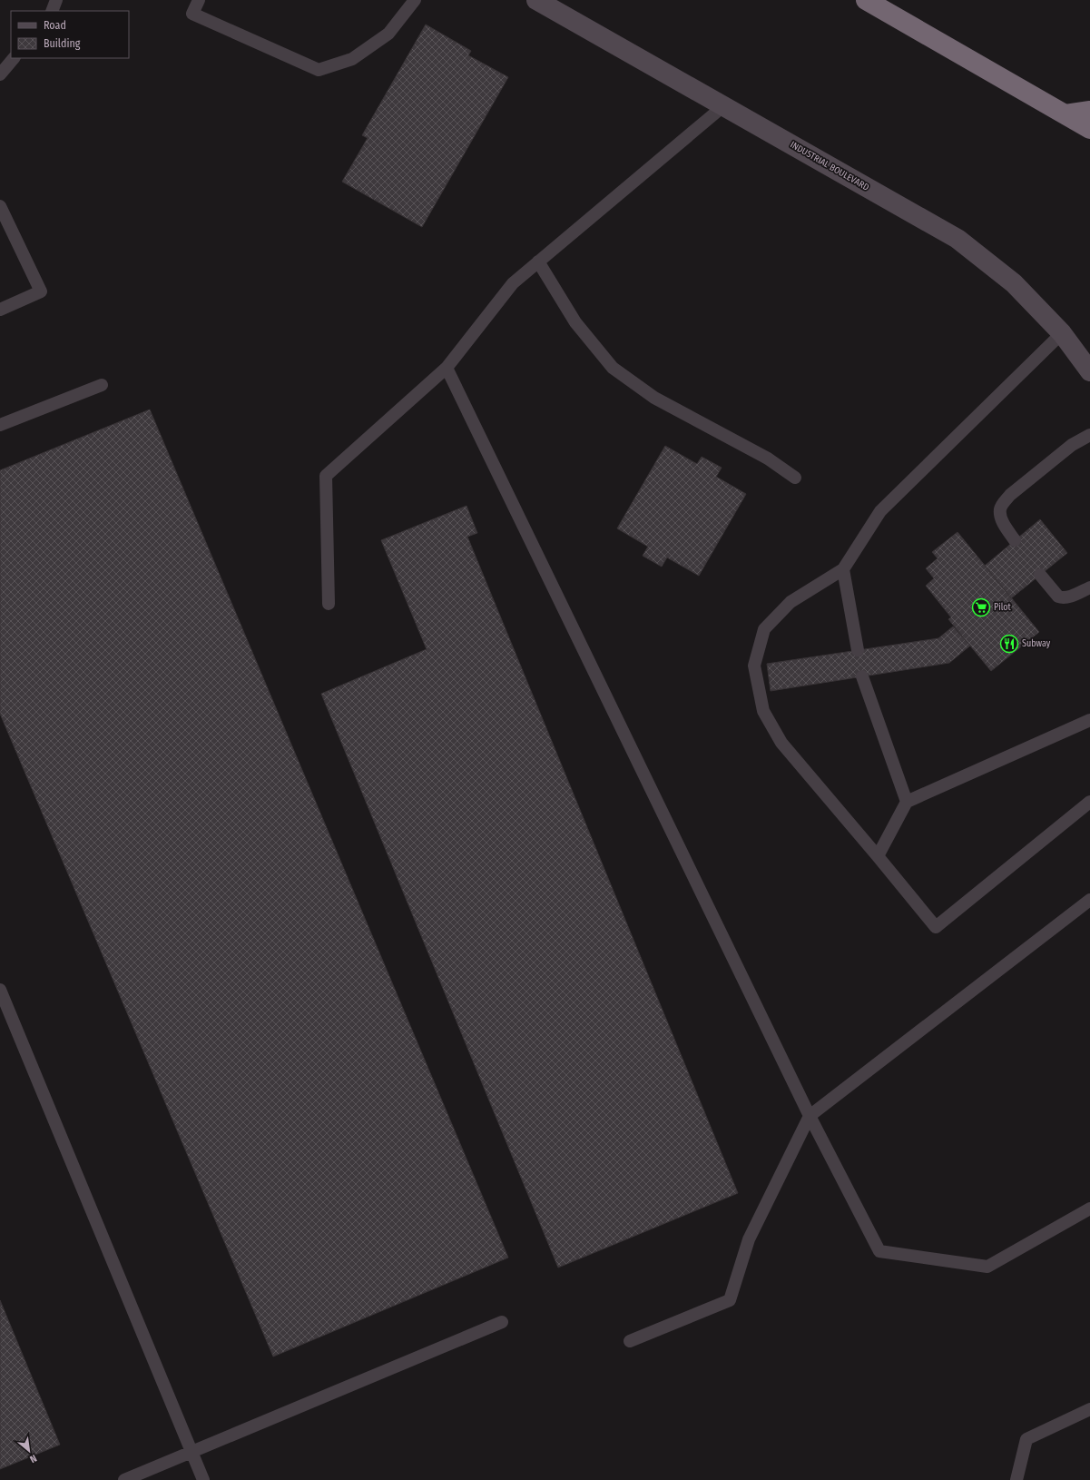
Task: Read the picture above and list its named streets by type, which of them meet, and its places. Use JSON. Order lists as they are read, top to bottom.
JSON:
{
  "streets": {
    "street": ["INDUSTRIAL BOULEVARD"]
  },
  "places": {
    "supermarket": ["Pilot"],
    "restaurant": ["Subway"]
  },
  "legend": ["Road", "Building"],
  "north": "bottom right"
}
